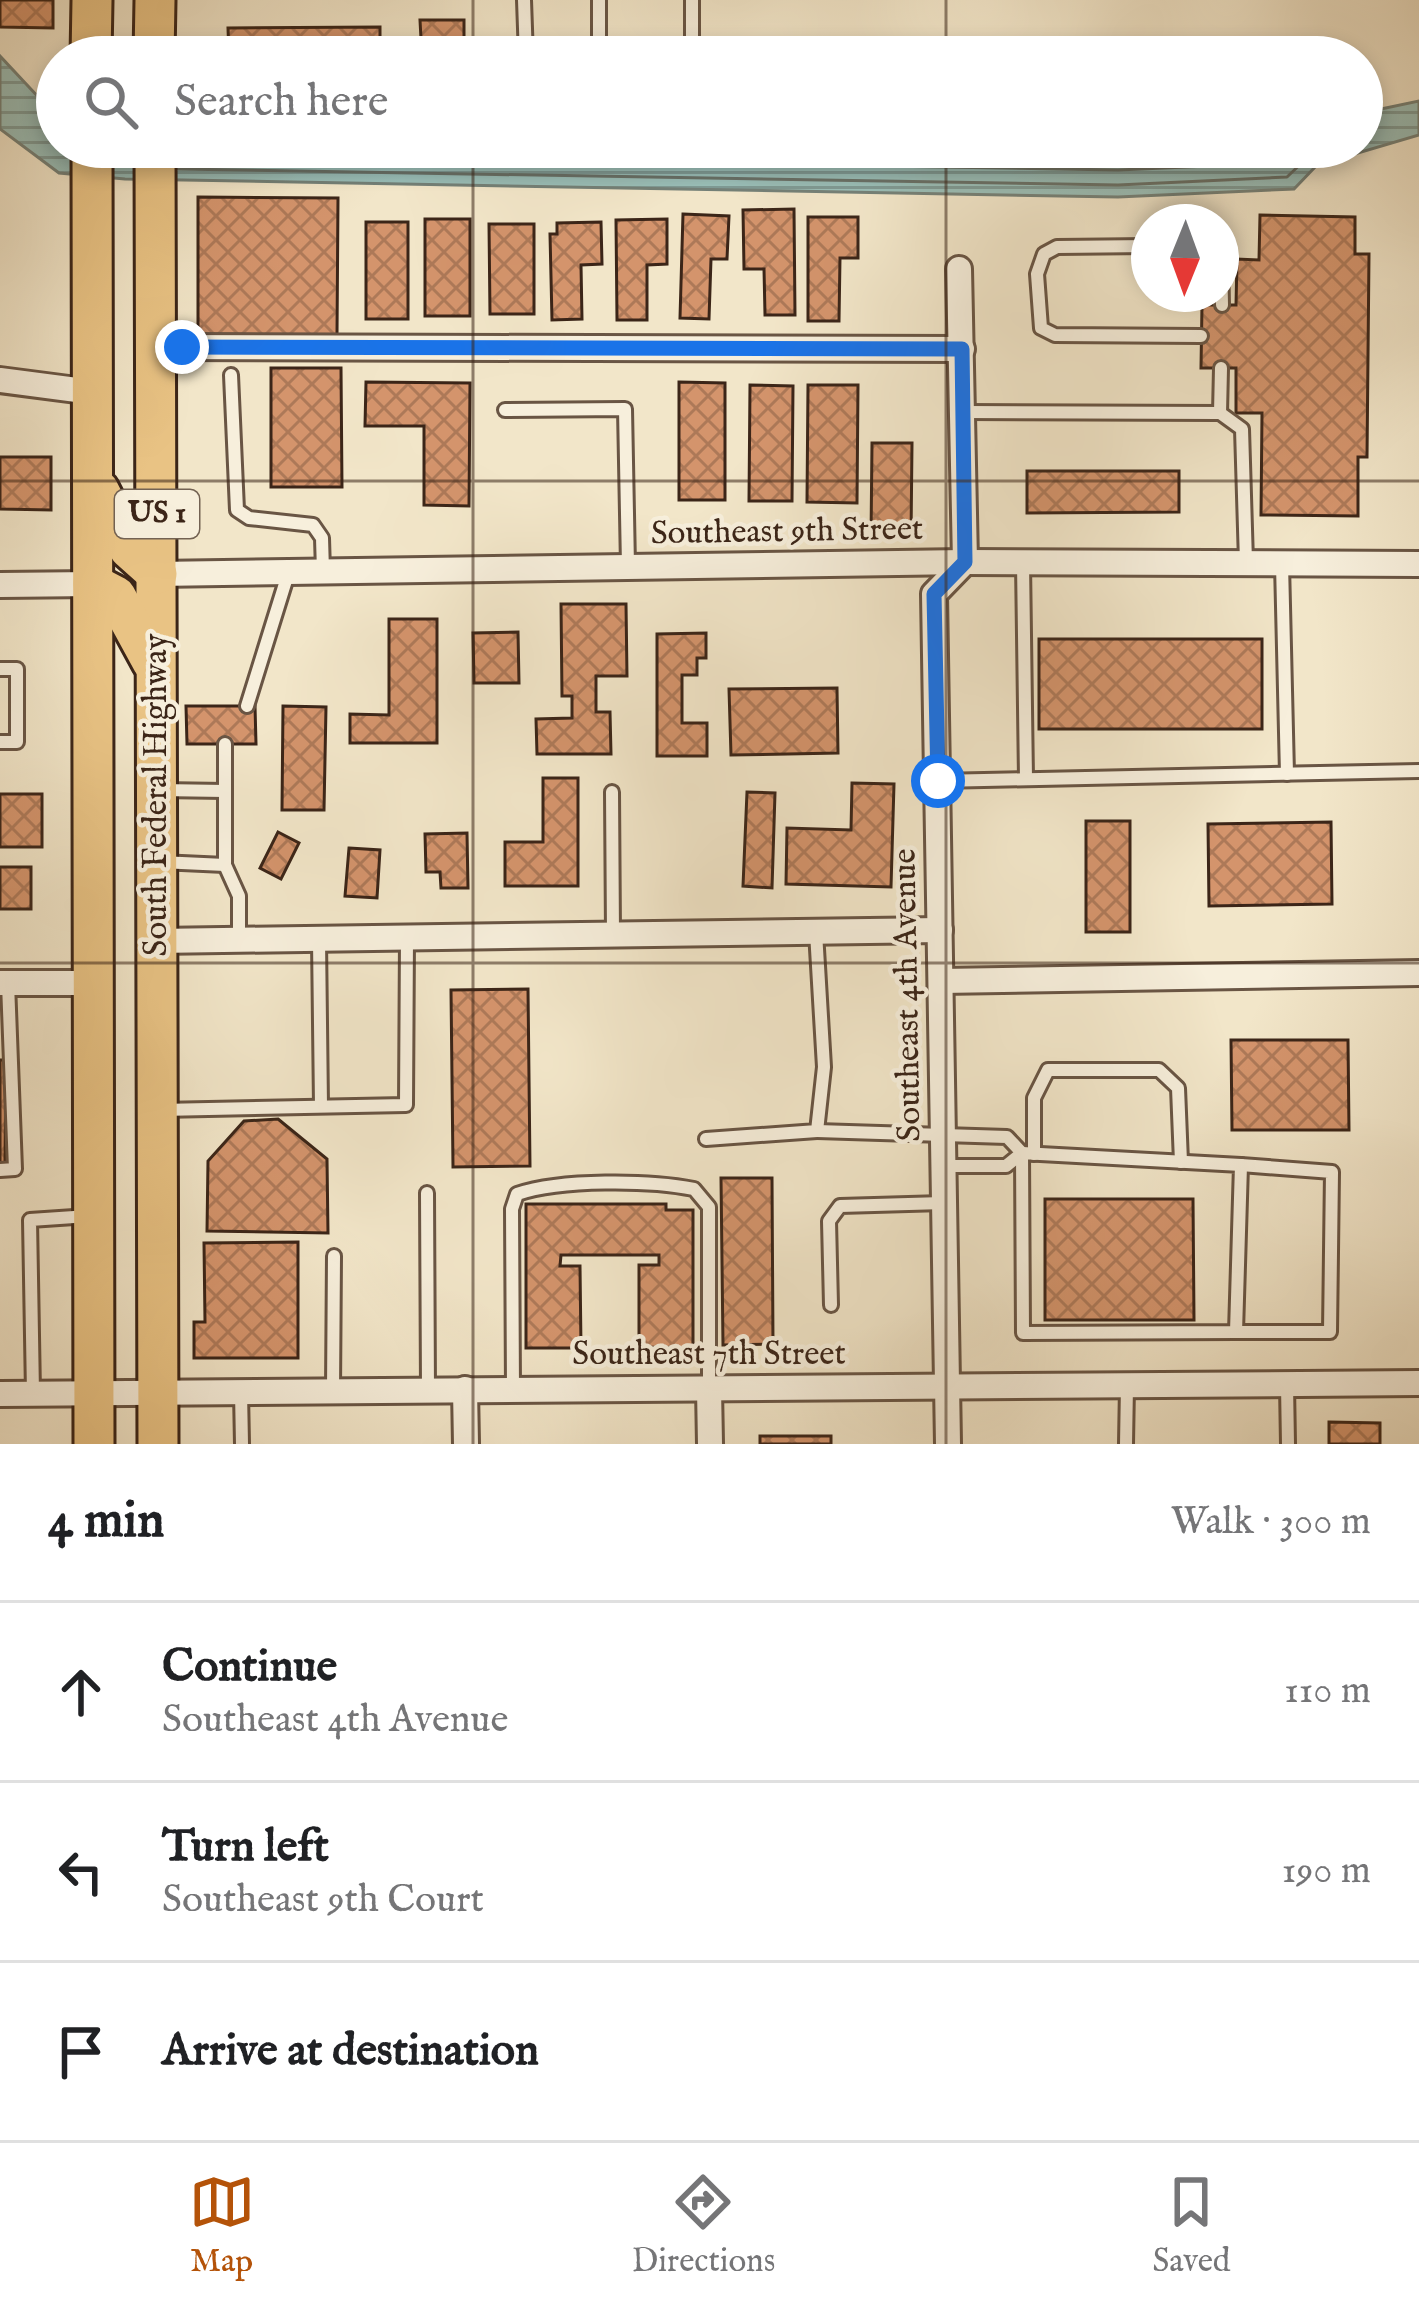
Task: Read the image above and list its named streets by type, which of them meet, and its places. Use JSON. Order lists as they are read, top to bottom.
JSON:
{
  "streets": {
    "main road": ["US 1", "South Federal Highway"],
    "street": ["Southeast 9th Street", "Southeast 4th Avenue", "Southeast 7th Street"]
  },
  "crossings": [
    ["US 1", "South Federal Highway"],
    ["Southeast 9th Street", "South Federal Highway"],
    ["Southeast 9th Street", "Southeast 4th Avenue"],
    ["South Federal Highway", "Southeast 7th Street"],
    ["Southeast 4th Avenue", "Southeast 7th Street"]
  ],
  "north": "bottom",
  "page": {
    "search": "Search here",
    "heading": ["4 min", "Walk · 300 m"],
    "list": [
      ["Continue", "Southeast 4th Avenue", "110 m"],
      ["Turn left", "Southeast 9th Court", "190 m"],
      "Arrive at destination"
    ],
    "nav": ["Map", "Directions", "Saved"]
  }
}
